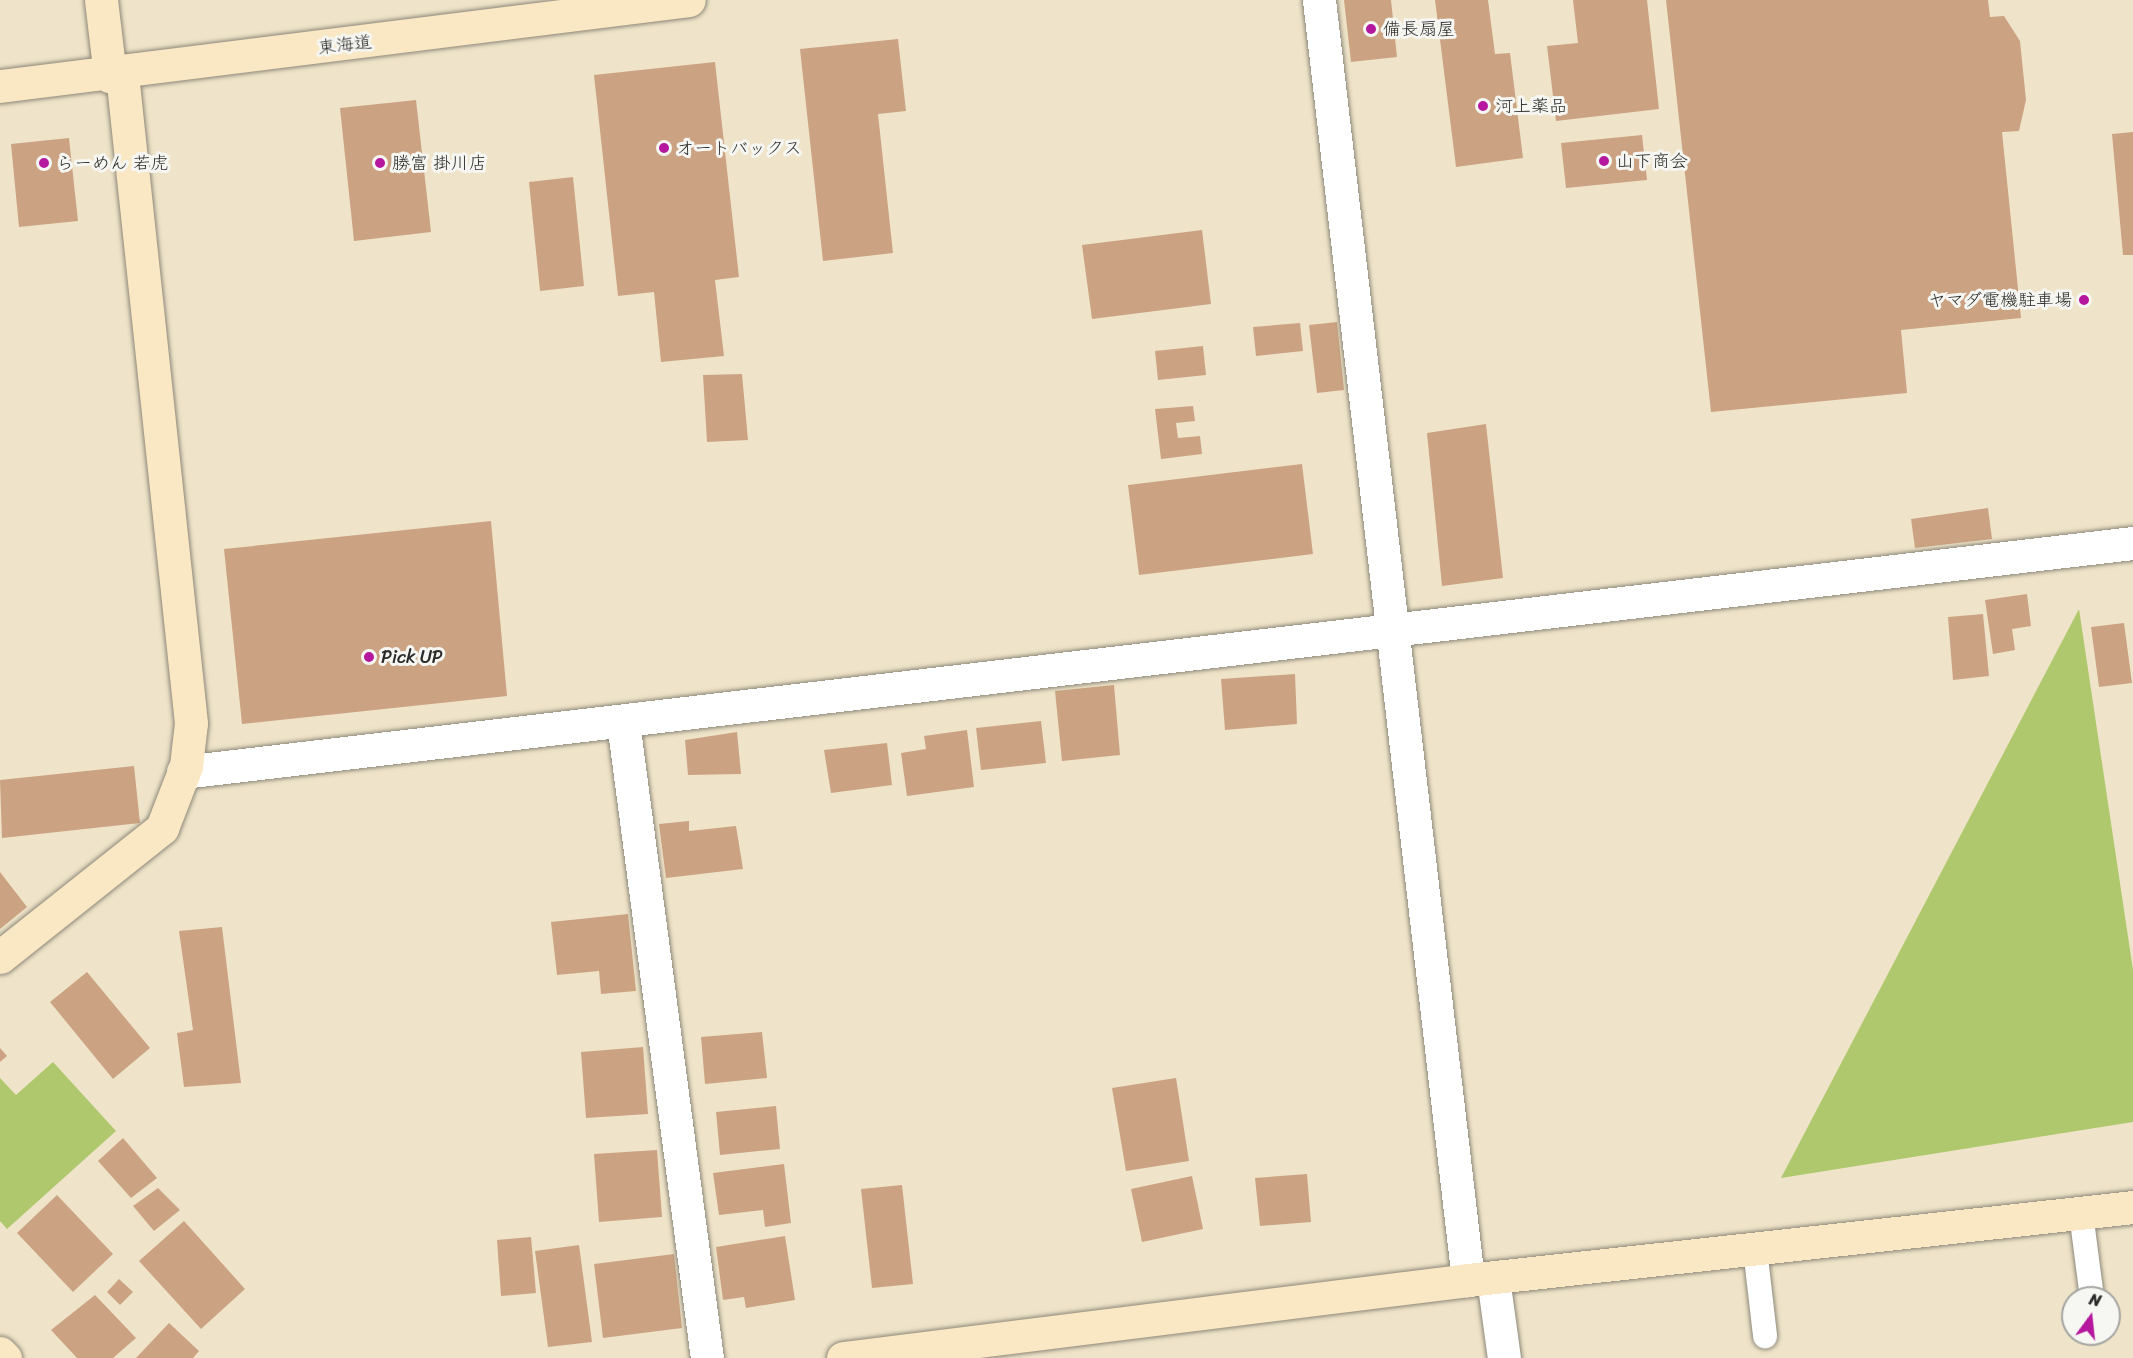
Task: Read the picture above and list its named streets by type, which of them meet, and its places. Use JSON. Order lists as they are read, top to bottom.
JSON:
{
  "streets": {
    "street": ["東海道"]
  },
  "places": [
    "備長扇屋",
    "河上薬品",
    "オートバックス",
    "山下商会",
    "らーめん 若虎",
    "勝富 掛川店",
    "ヤマダ電機駐車場",
    "Pick UP"
  ],
  "north": "top"
}
